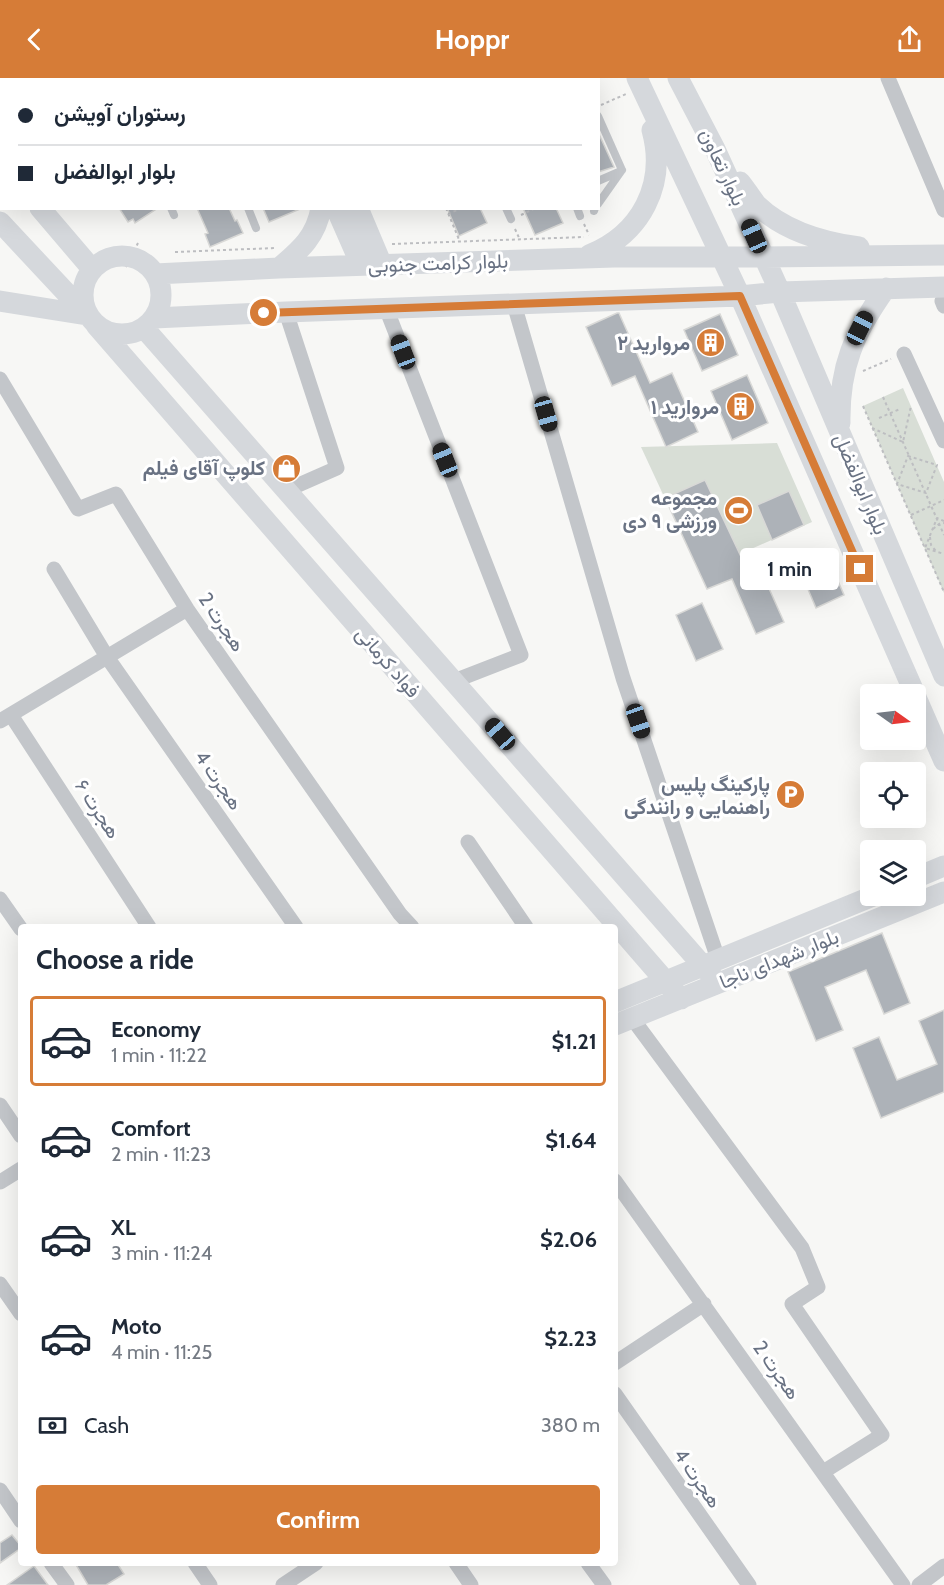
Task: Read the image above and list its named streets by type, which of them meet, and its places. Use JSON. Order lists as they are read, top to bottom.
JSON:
{
  "streets": {
    "street": [
      "بلوار تعاون",
      "بلوار کرامت جنوبی",
      "بلوار ابوالفضل",
      "هجرت 2",
      "فواد کرمانی",
      "هجرت 4",
      "هجرت ۶",
      "بلوار شهدای ناجا"
    ]
  },
  "crossings": [
    ["بلوار تعاون", "بلوار کرامت جنوبی"],
    ["بلوار تعاون", "بلوار ابوالفضل"],
    ["بلوار کرامت جنوبی", "فواد کرمانی"],
    ["فواد کرمانی", "بلوار شهدای ناجا"]
  ],
  "places": {
    "building": ["مروارید ۲", "مروارید ۱"],
    "shop": ["کلوپ آقای فیلم"],
    "sports": ["مجموعه ورزشی ۹ دی"],
    "parking": ["پارکینگ پلیس راهنمایی و رانندگی"]
  },
  "north": "right",
  "page": {
    "header": "Hoppr",
    "banner": ["رستوران آویشن", "بلوار ابوالفضل"],
    "bubble": "1 min",
    "heading": "Choose a ride",
    "list": [
      {
        "name": "Economy",
        "note": "1 min · 11:22",
        "value": "$1.21"
      },
      {
        "name": "Comfort",
        "note": "2 min · 11:23",
        "value": "$1.64"
      },
      {
        "name": "XL",
        "note": "3 min · 11:24",
        "value": "$2.06"
      },
      {
        "name": "Moto",
        "note": "4 min · 11:25",
        "value": "$2.23"
      }
    ],
    "pay": ["Cash", "380 m"],
    "buttons": "Confirm"
  }
}
